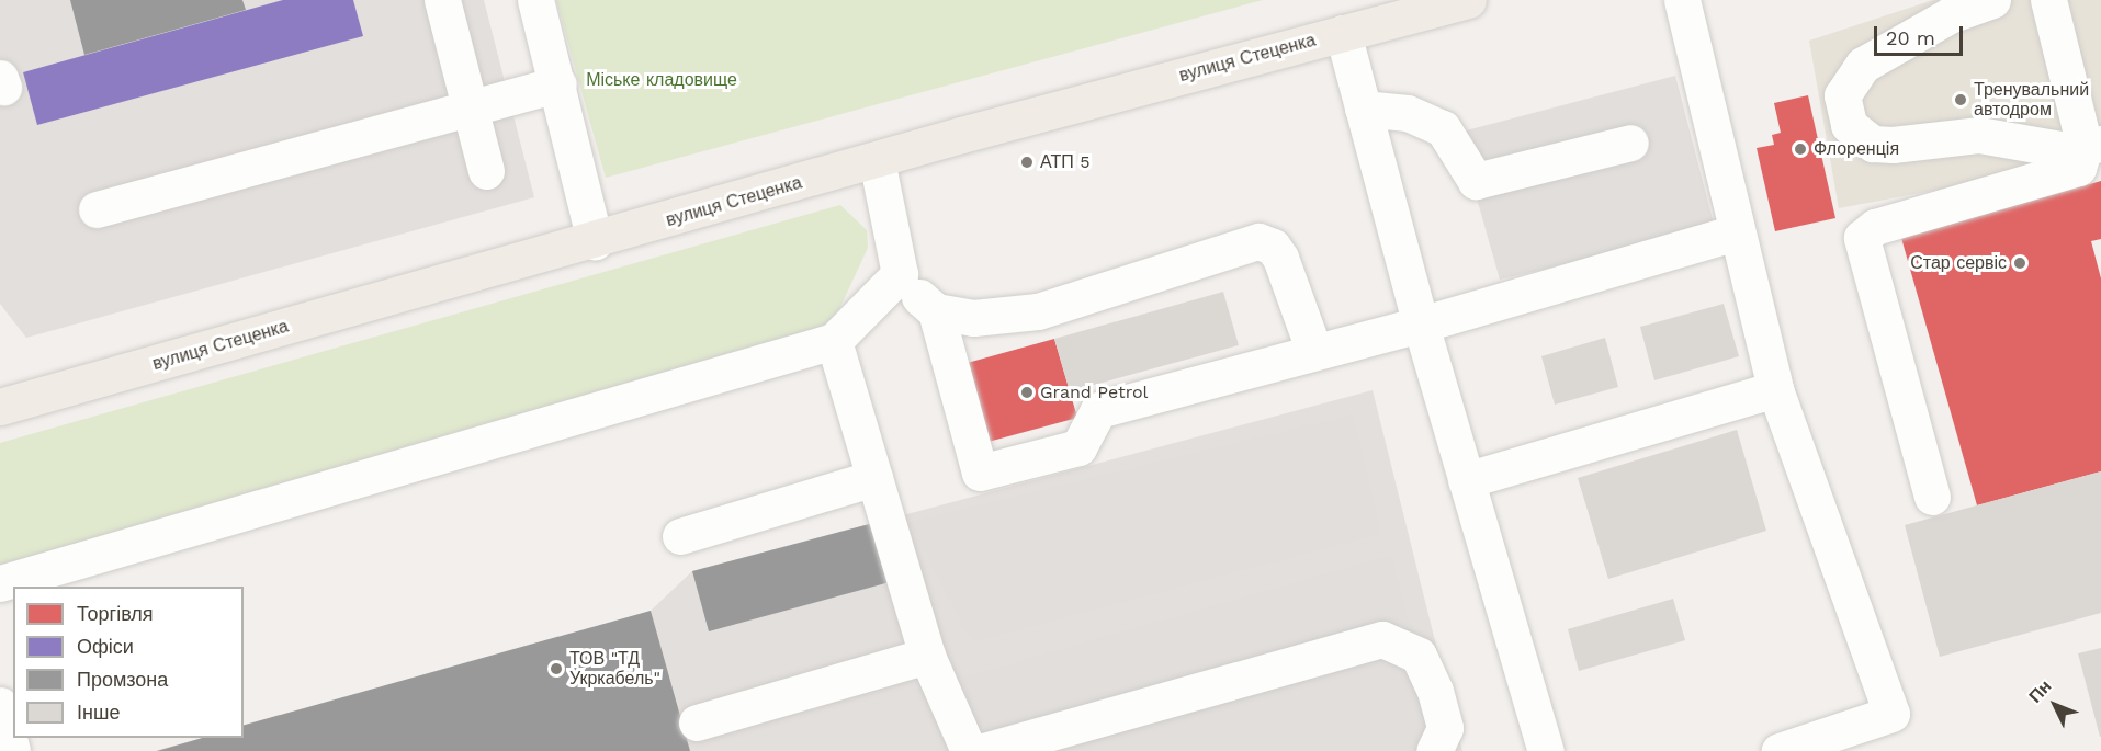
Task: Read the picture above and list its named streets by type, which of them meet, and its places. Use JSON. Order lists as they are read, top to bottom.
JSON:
{
  "streets": {
    "main road": ["вулиця Стеценка"]
  },
  "parks": ["Міське кладовище"],
  "places": [
    "Тренувальний автодром",
    "Флоренція",
    "АТП 5",
    "Стар сервіс",
    "Grand Petrol",
    "ТОВ \"ТД Укркабель\""
  ],
  "legend": [
    "Торгівля",
    "Офіси",
    "Промзона",
    "Інше"
  ],
  "scale_bar": "20 m",
  "north": "top left"
}
